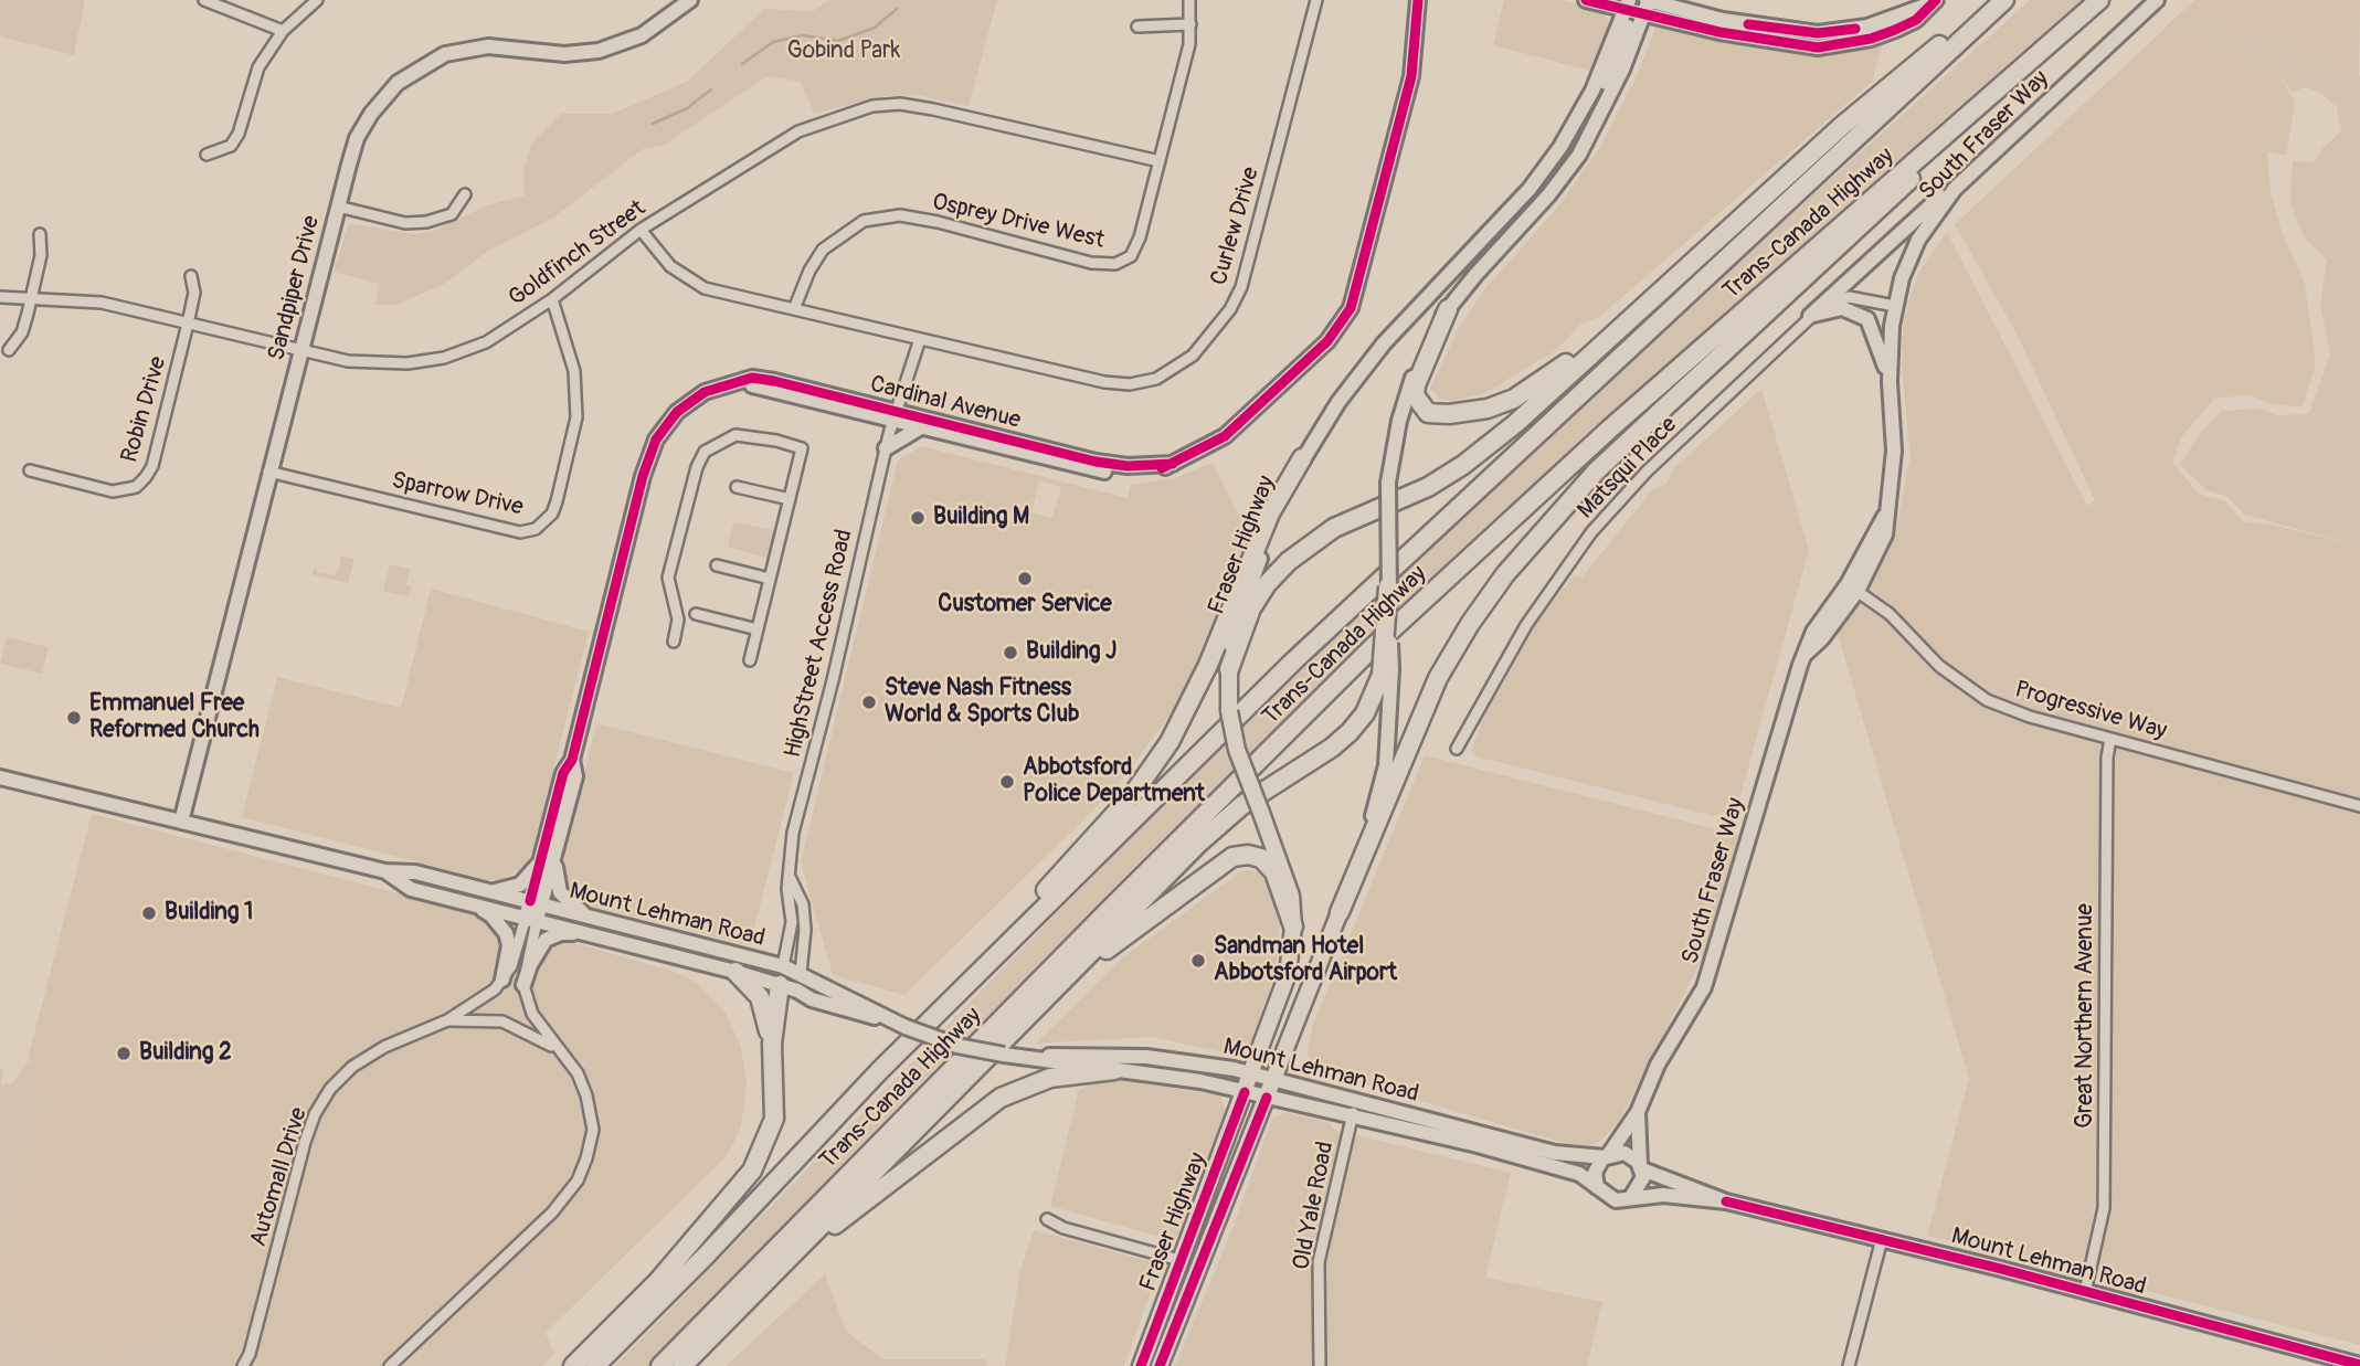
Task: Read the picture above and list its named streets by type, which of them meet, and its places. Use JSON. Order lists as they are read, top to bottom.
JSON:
{
  "streets": {
    "highway": ["Trans-Canada Highway"],
    "main road": [
      "South Fraser Way",
      "Sandpiper Drive",
      "Cardinal Avenue",
      "Fraser Highway",
      "Mount Lehman Road"
    ],
    "street": [
      "Osprey Drive West",
      "Curlew Drive",
      "Goldfinch Street",
      "Robin Drive",
      "Matsqui Place",
      "Sparrow Drive",
      "HighStreet Access Road",
      "Progressive Way",
      "Great Northern Avenue",
      "Automall Drive",
      "Old Yale Road"
    ]
  },
  "crossings": [
    ["South Fraser Way", "Matsqui Place"],
    ["South Fraser Way", "Progressive Way"],
    ["South Fraser Way", "Mount Lehman Road"],
    ["Osprey Drive West", "Curlew Drive"],
    ["Osprey Drive West", "Goldfinch Street"],
    ["Curlew Drive", "Goldfinch Street"],
    ["Goldfinch Street", "Sandpiper Drive"],
    ["Goldfinch Street", "Robin Drive"],
    ["Goldfinch Street", "Sparrow Drive"],
    ["Sandpiper Drive", "Sparrow Drive"],
    ["Sandpiper Drive", "Mount Lehman Road"],
    ["Cardinal Avenue", "HighStreet Access Road"],
    ["Cardinal Avenue", "Mount Lehman Road"],
    ["Cardinal Avenue", "Automall Drive"],
    ["Fraser Highway", "Mount Lehman Road"],
    ["HighStreet Access Road", "Mount Lehman Road"],
    ["Progressive Way", "Great Northern Avenue"],
    ["Mount Lehman Road", "Great Northern Avenue"],
    ["Mount Lehman Road", "Automall Drive"],
    ["Mount Lehman Road", "Old Yale Road"]
  ],
  "parks": ["Gobind Park"],
  "places": [
    "Building M",
    "Customer Service",
    "Building J",
    "Steve Nash Fitness World & Sports Club",
    "Emmanuel Free Reformed Church",
    "Abbotsford Police Department",
    "Building 1",
    "Sandman Hotel Abbotsford Airport",
    "Building 2"
  ]
}
